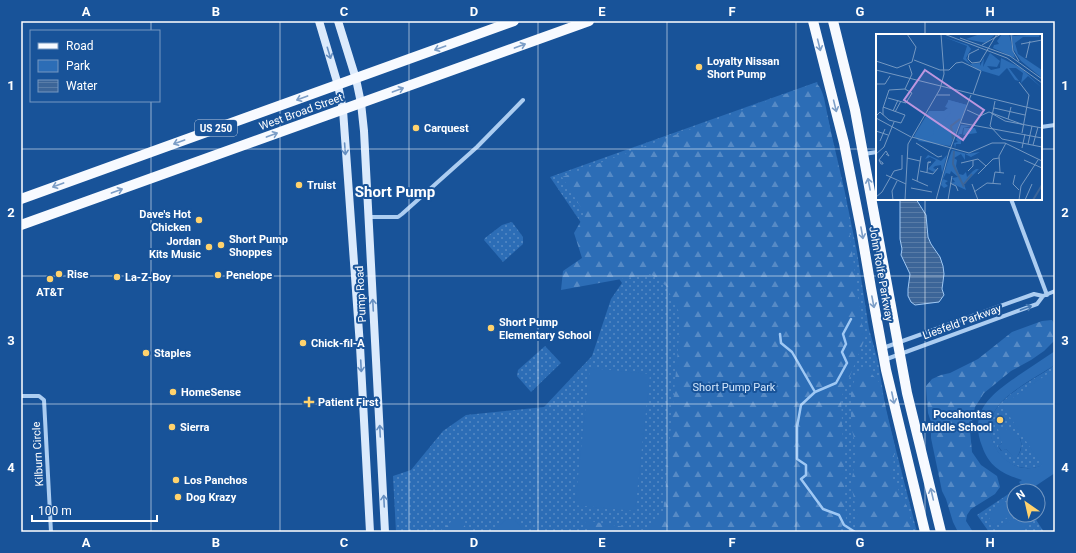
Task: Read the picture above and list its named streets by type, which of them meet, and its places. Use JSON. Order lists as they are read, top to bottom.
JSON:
{
  "streets": {
    "main road": [
      "West Broad Street",
      "US 250",
      "John Rolfe Parkway",
      "Pump Road"
    ],
    "street": ["Liesfeld Parkway", "Kilburn Circle"]
  },
  "crossings": [
    ["West Broad Street", "Pump Road"],
    ["John Rolfe Parkway", "Liesfeld Parkway"]
  ],
  "districts": ["Short Pump"],
  "parks": ["Short Pump Park"],
  "places": {
    "other": [
      "Loyalty Nissan Short Pump",
      "Carquest",
      "Truist",
      "Dave's Hot Chicken",
      "Short Pump Shoppes",
      "Jordan Kits Music",
      "Rise",
      "Penelope",
      "La-Z-Boy",
      "AT&T",
      "Short Pump Elementary School",
      "Chick-fil-A",
      "Staples",
      "HomeSense",
      "Pocahontas Middle School",
      "Sierra",
      "Los Panchos",
      "Dog Krazy"
    ],
    "health": ["Patient First"]
  },
  "legend": ["Road", "Park", "Water"],
  "scale_bar": "100 m",
  "north": "top left",
  "grid": {
    "columns": [
      "A",
      "B",
      "C",
      "D",
      "E",
      "F",
      "G",
      "H"
    ],
    "rows": [
      "1",
      "2",
      "3",
      "4"
    ]
  }
}
